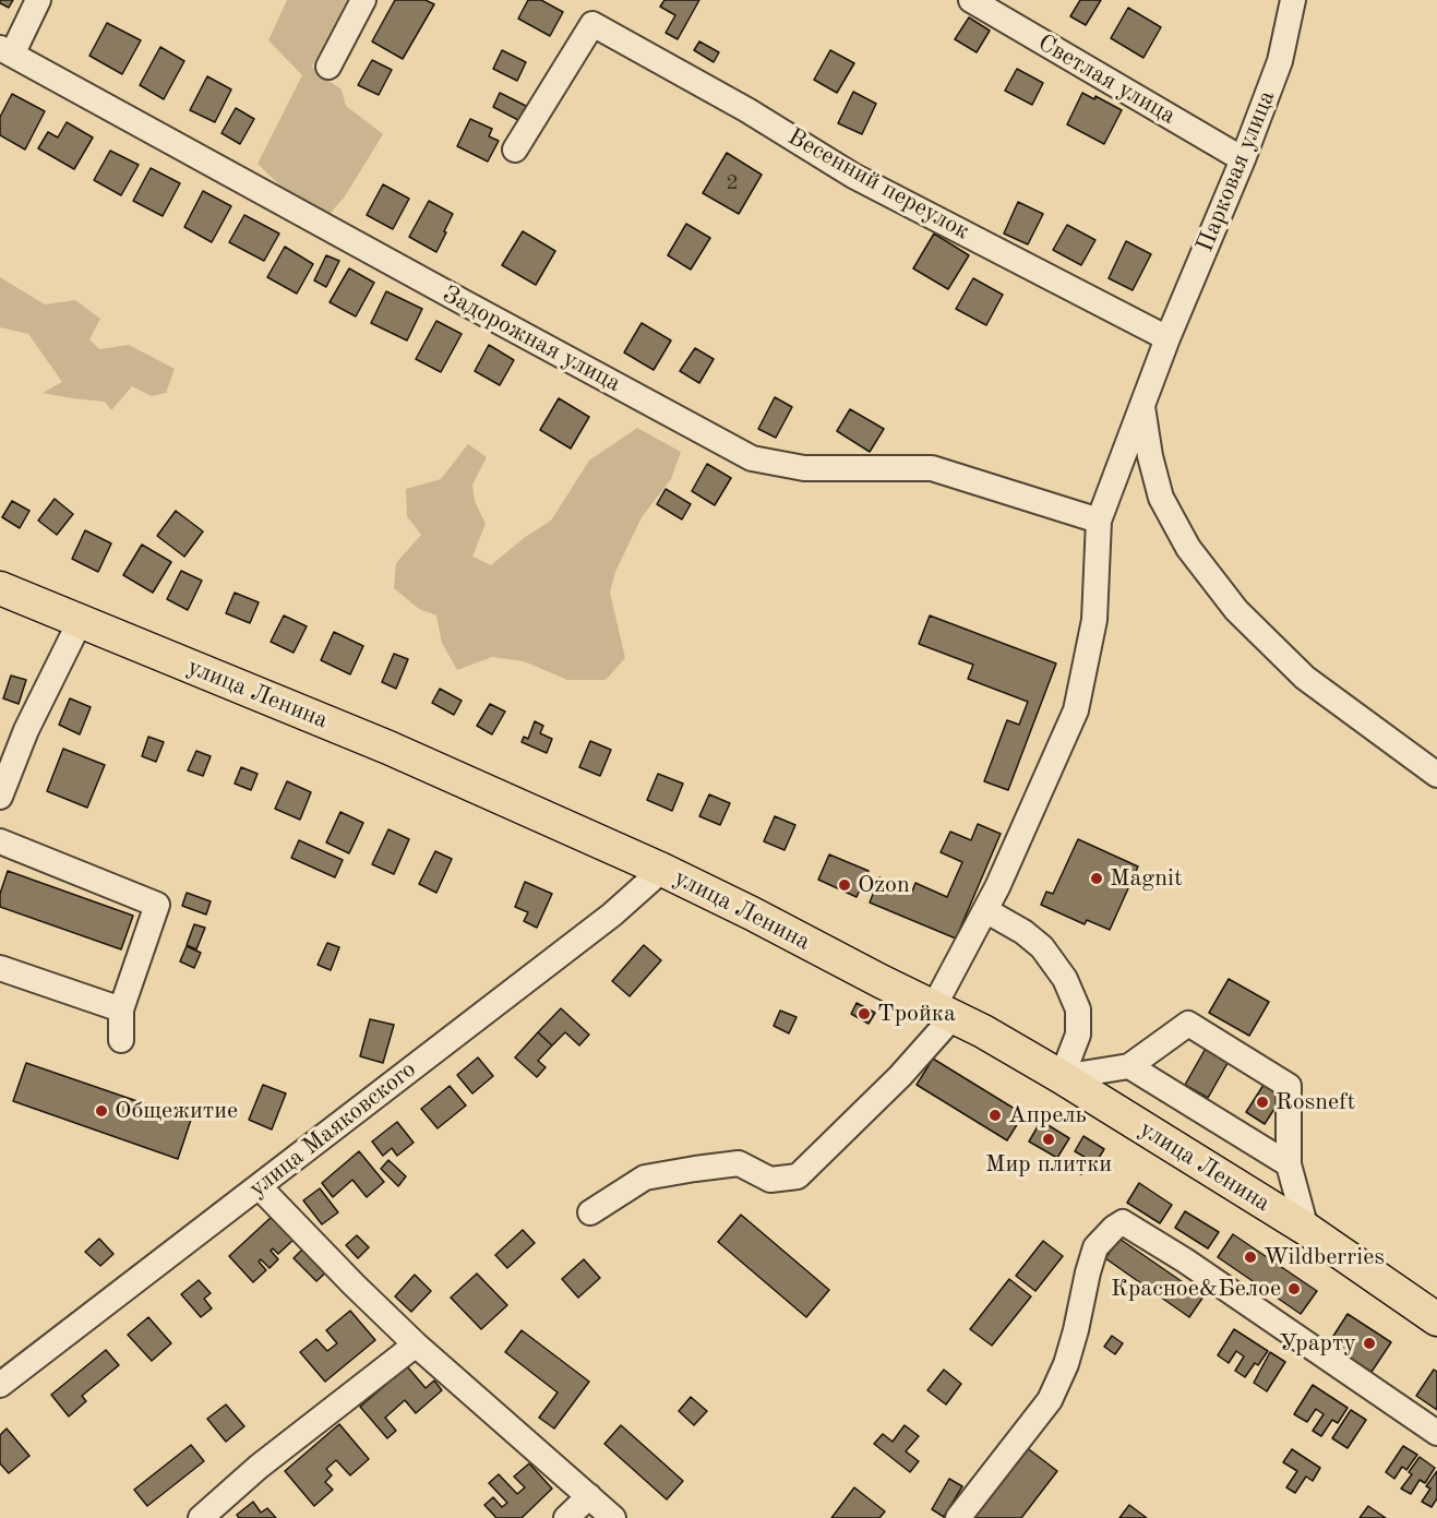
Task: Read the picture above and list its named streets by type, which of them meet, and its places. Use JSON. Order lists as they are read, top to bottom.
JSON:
{
  "streets": {
    "main road": ["улица Ленина"],
    "street": [
      "Светлая улица",
      "Парковая улица",
      "Весенний переулок",
      "Задорожная улица",
      "улица Маяковского"
    ]
  },
  "crossings": [
    ["Светлая улица", "Парковая улица"],
    ["Парковая улица", "Весенний переулок"],
    ["Парковая улица", "Задорожная улица"],
    ["Парковая улица", "улица Ленина"],
    ["улица Ленина", "улица Маяковского"]
  ],
  "places": [
    "Magnit",
    "Ozon",
    "Тройка",
    "Rosneft",
    "Общежитие",
    "Апрель",
    "Мир плитки",
    "Wildberries",
    "Красное&Белое",
    "Урарту"
  ],
  "house_numbers": ["2"]
}
